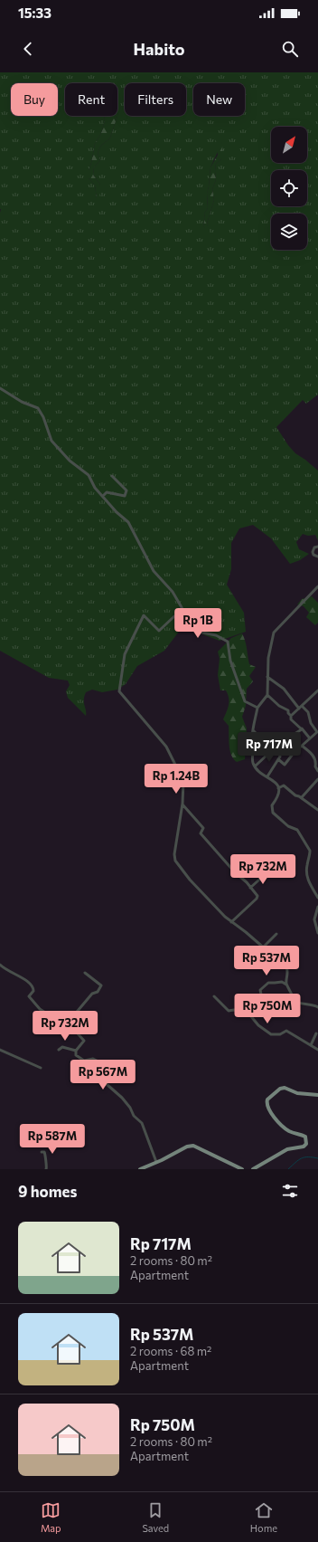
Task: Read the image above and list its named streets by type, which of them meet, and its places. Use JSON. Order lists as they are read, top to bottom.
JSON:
{
  "north": "top right",
  "page": {
    "status": "15:33",
    "header": "Habito",
    "chip": [
      "Buy",
      "Rent",
      "Filters",
      "New"
    ],
    "price": [
      "Rp 1B",
      "Rp 717M",
      "Rp 1.24B",
      "Rp 732M",
      "Rp 537M",
      "Rp 750M",
      "Rp 732M",
      "Rp 567M",
      "Rp 587M"
    ],
    "heading": "9 homes",
    "list": [
      {
        "name": "Rp 717M",
        "note": "2 rooms · 80 m² · Apartment"
      },
      {
        "name": "Rp 537M",
        "note": "2 rooms · 68 m² · Apartment"
      },
      {
        "name": "Rp 750M",
        "note": "2 rooms · 80 m² · Apartment"
      }
    ],
    "tabs": ["Map", "Saved", "Home"]
  }
}
